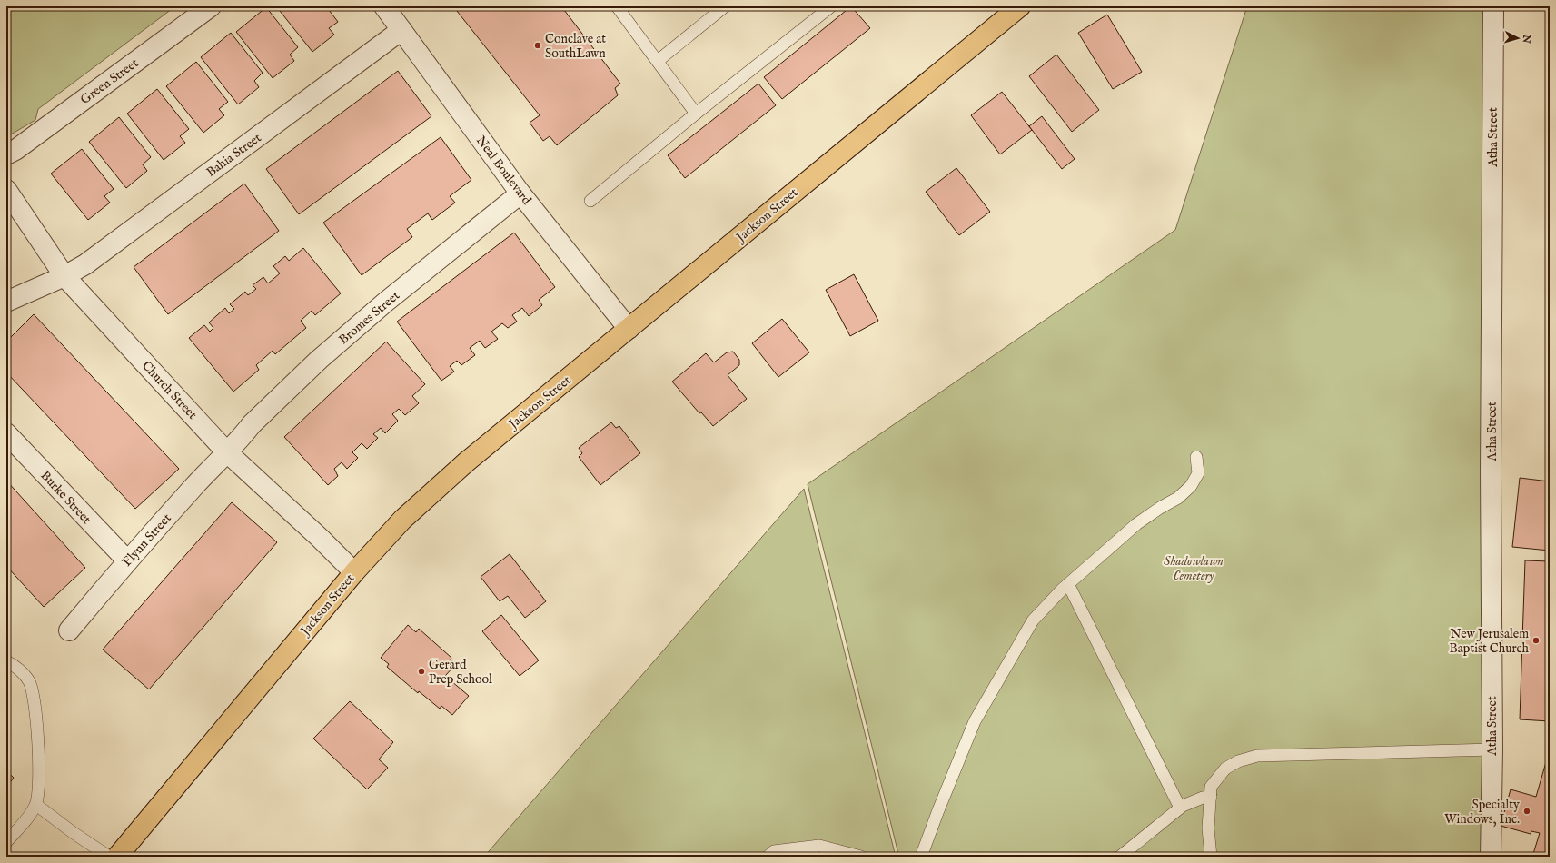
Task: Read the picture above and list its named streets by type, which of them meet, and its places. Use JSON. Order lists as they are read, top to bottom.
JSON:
{
  "streets": {
    "highway": ["Jackson Street"],
    "street": [
      "Green Street",
      "Atha Street",
      "Bahia Street",
      "Neal Boulevard",
      "Bromes Street",
      "Church Street",
      "Burke Street",
      "Flynn Street"
    ]
  },
  "crossings": [
    ["Bahia Street", "Neal Boulevard"],
    ["Bahia Street", "Church Street"],
    ["Neal Boulevard", "Jackson Street"],
    ["Neal Boulevard", "Bromes Street"],
    ["Jackson Street", "Church Street"],
    ["Bromes Street", "Church Street"],
    ["Bromes Street", "Flynn Street"],
    ["Church Street", "Flynn Street"],
    ["Burke Street", "Flynn Street"]
  ],
  "parks": ["Shadowlawn Cemetery"],
  "places": [
    "Conclave at SouthLawn",
    "New Jerusalem Baptist Church",
    "Gerard Prep School",
    "Specialty Windows, Inc."
  ],
  "north": "right"
}
